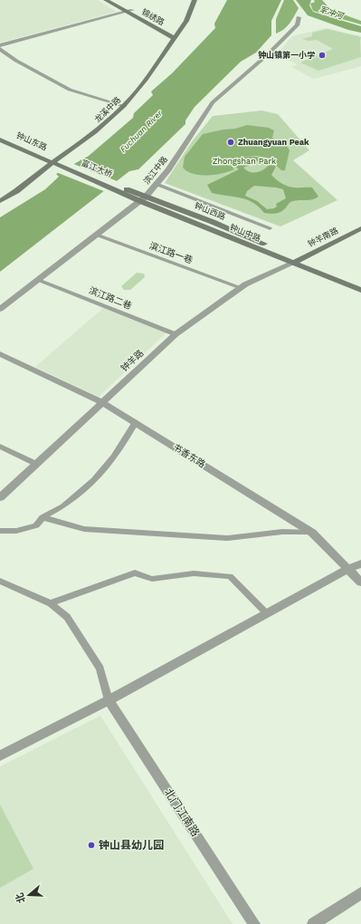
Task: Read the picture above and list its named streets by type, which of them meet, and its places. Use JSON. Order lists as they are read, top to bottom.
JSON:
{
  "streets": {
    "main road": [
      "锦绣路",
      "龙溪中路",
      "钟山东路",
      "富江大桥",
      "钟山中路",
      "钟羊南路"
    ],
    "street": [
      "滨江中路",
      "滨江路一巷",
      "滨江路二巷",
      "钟羊路",
      "书香东路",
      "北门江南路"
    ]
  },
  "crossings": [
    ["锦绣路", "龙溪中路"],
    ["龙溪中路", "钟山东路"],
    ["龙溪中路", "富江大桥"],
    ["钟山东路", "富江大桥"],
    ["富江大桥", "滨江中路"],
    ["富江大桥", "钟山中路"],
    ["滨江中路", "钟山中路"],
    ["滨江中路", "滨江路一巷"],
    ["滨江中路", "滨江路二巷"],
    ["钟山中路", "钟羊南路"],
    ["钟山中路", "钟羊路"],
    ["钟羊南路", "钟羊路"],
    ["滨江路一巷", "钟羊路"],
    ["滨江路二巷", "钟羊路"],
    ["钟羊路", "书香东路"]
  ],
  "water": ["军冲河", "Fuchuan River"],
  "parks": ["Zhongshan Park"],
  "places": ["钟山镇第一小学", "Zhuangyuan Peak", "钟山县幼儿园"],
  "north": "left"
}
